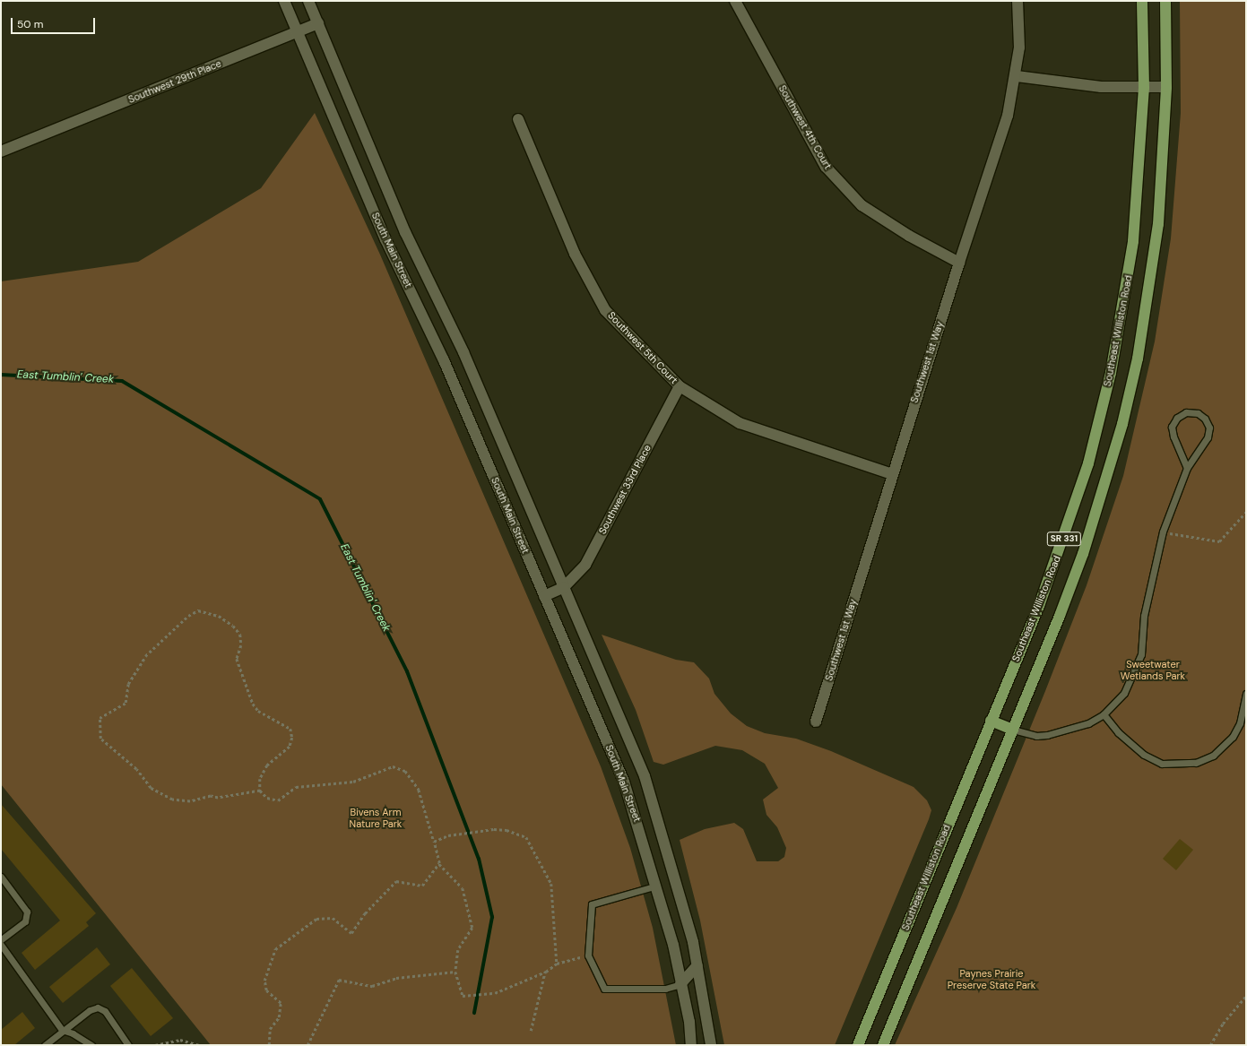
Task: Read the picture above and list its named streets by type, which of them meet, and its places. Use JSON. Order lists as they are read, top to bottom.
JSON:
{
  "streets": {
    "highway": ["Southeast Williston Road", "SR 331"],
    "street": [
      "Southwest 29th Place",
      "Southwest 4th Court",
      "South Main Street",
      "Southwest 5th Court",
      "Southwest 1st Way",
      "Southwest 33rd Place"
    ]
  },
  "crossings": [
    ["Southwest 29th Place", "South Main Street"],
    ["Southwest 4th Court", "Southwest 1st Way"],
    ["South Main Street", "Southwest 33rd Place"],
    ["Southwest 5th Court", "Southwest 1st Way"],
    ["Southwest 5th Court", "Southwest 33rd Place"]
  ],
  "water": ["East Tumblin' Creek"],
  "parks": ["Sweetwater Wetlands Park", "Bivens Arm Nature Park", "Paynes Prairie Preserve State Park"],
  "scale_bar": "50 m"
}
